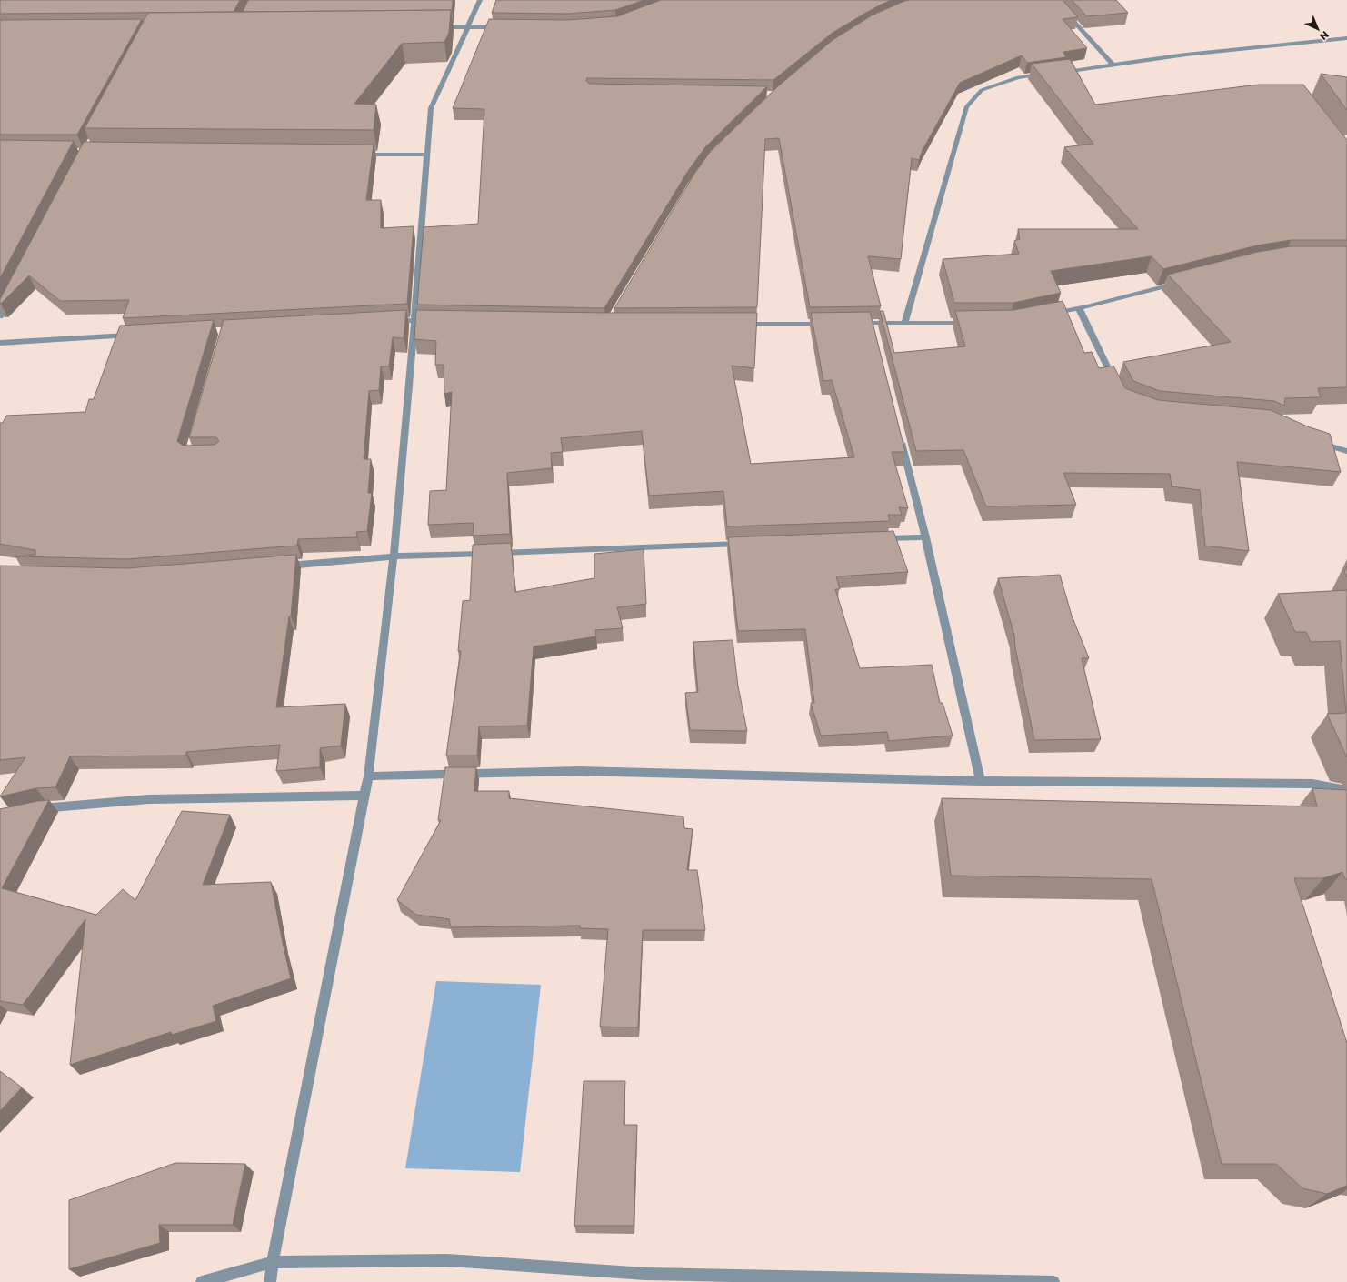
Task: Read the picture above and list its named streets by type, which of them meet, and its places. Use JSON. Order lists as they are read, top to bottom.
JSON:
{
  "north": "bottom right"
}
